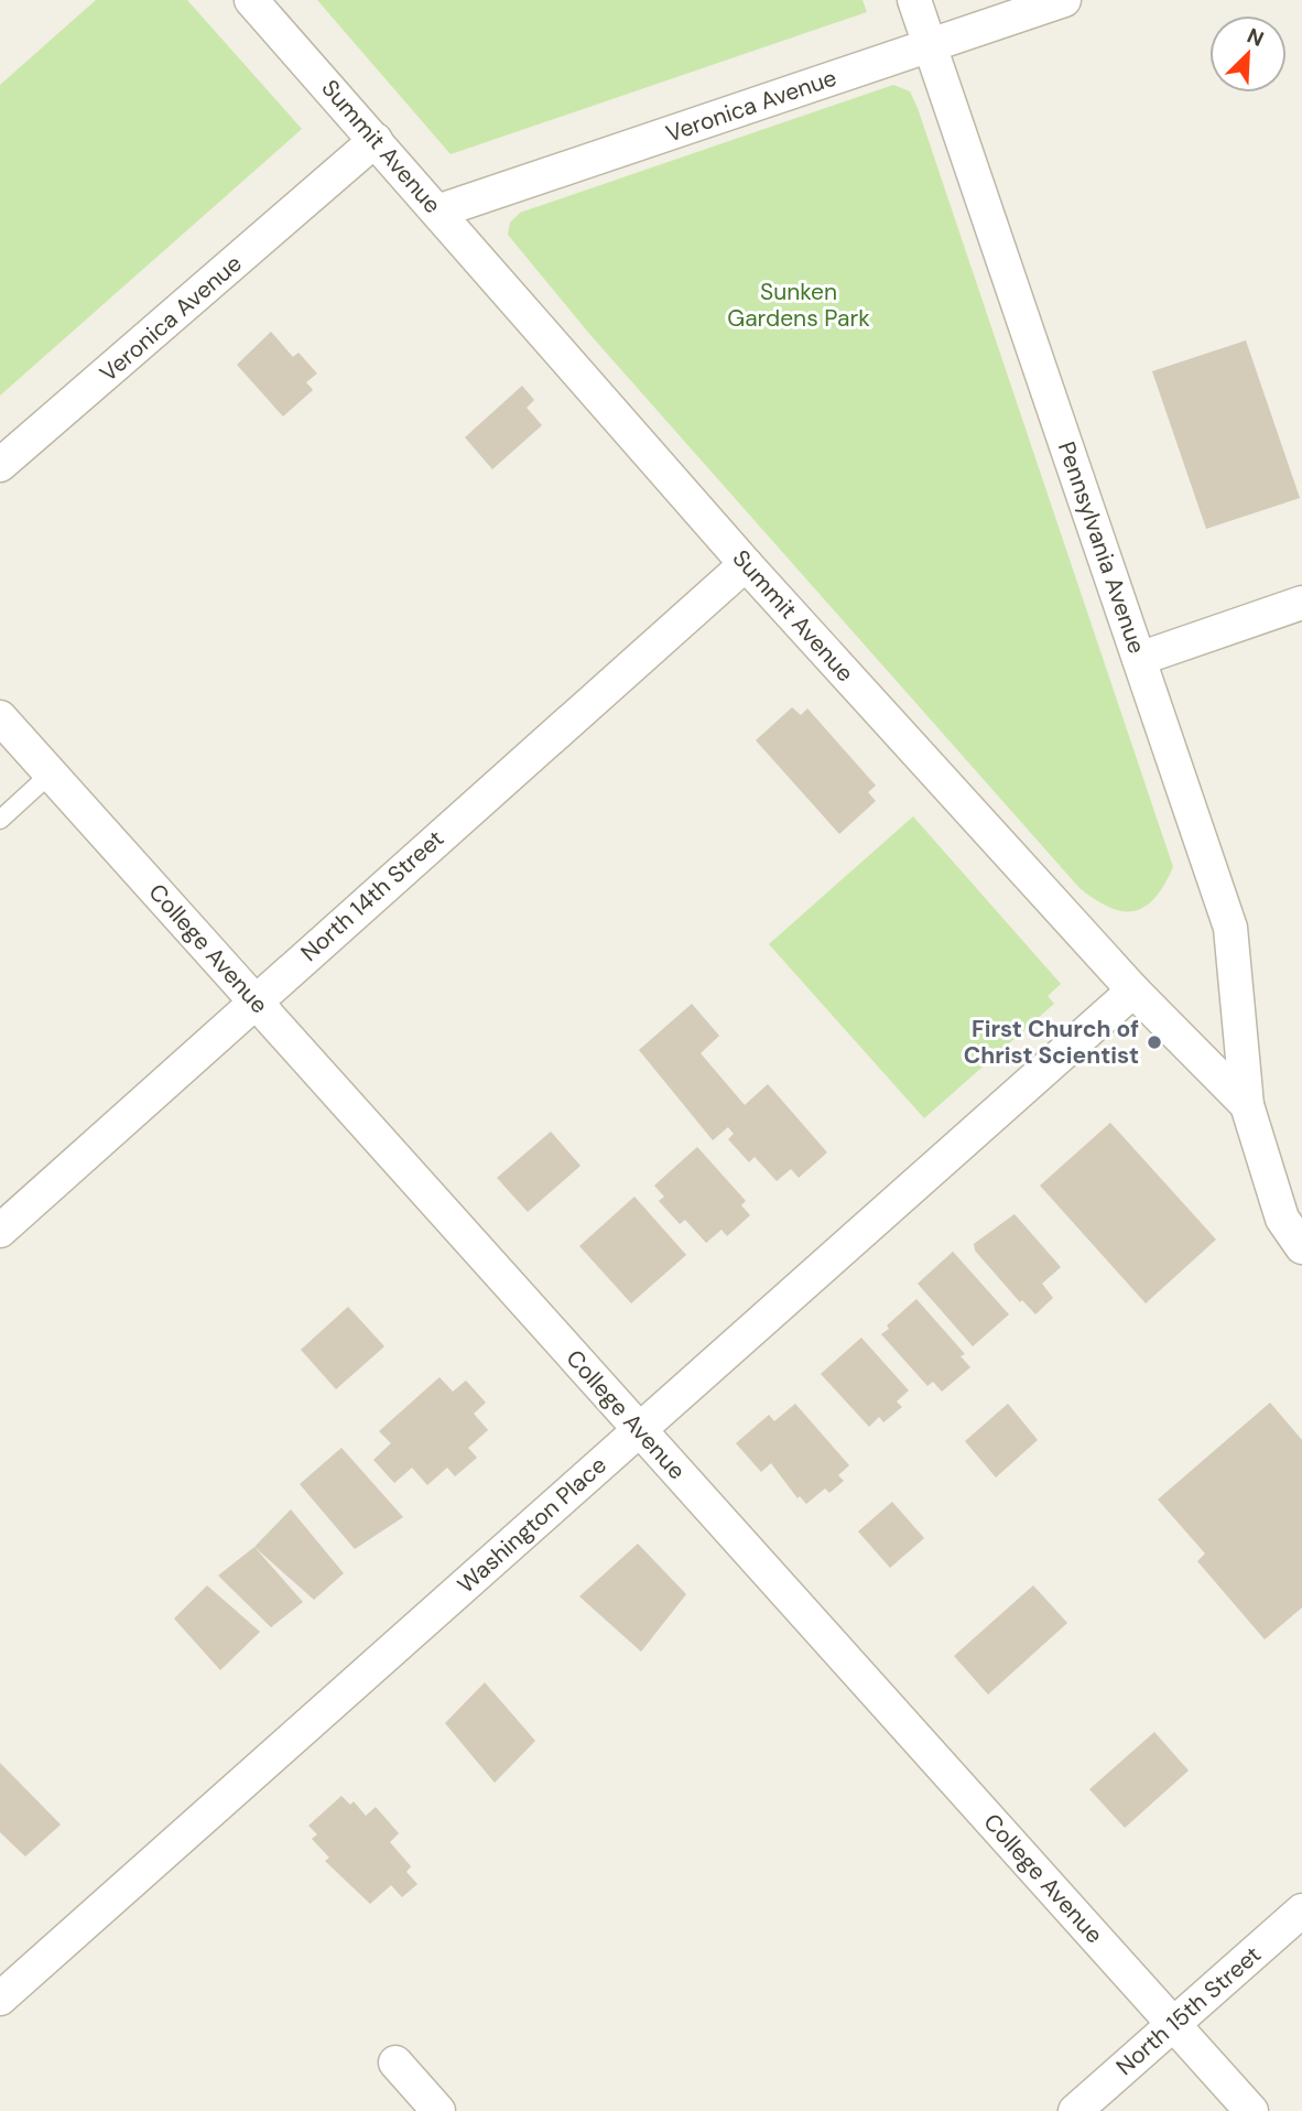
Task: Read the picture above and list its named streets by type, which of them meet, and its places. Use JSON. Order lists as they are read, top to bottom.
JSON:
{
  "streets": {
    "street": [
      "Veronica Avenue",
      "Summit Avenue",
      "Pennsylvania Avenue",
      "North 14th Street",
      "College Avenue",
      "Washington Place",
      "North 15th Street"
    ]
  },
  "crossings": [
    ["Veronica Avenue", "Summit Avenue"],
    ["Veronica Avenue", "Pennsylvania Avenue"],
    ["Summit Avenue", "Pennsylvania Avenue"],
    ["Summit Avenue", "North 14th Street"],
    ["Summit Avenue", "Washington Place"],
    ["North 14th Street", "College Avenue"],
    ["College Avenue", "Washington Place"],
    ["College Avenue", "North 15th Street"]
  ],
  "parks": ["Sunken Gardens Park"],
  "places": ["First Church of Christ Scientist"],
  "north": "top right"
}
